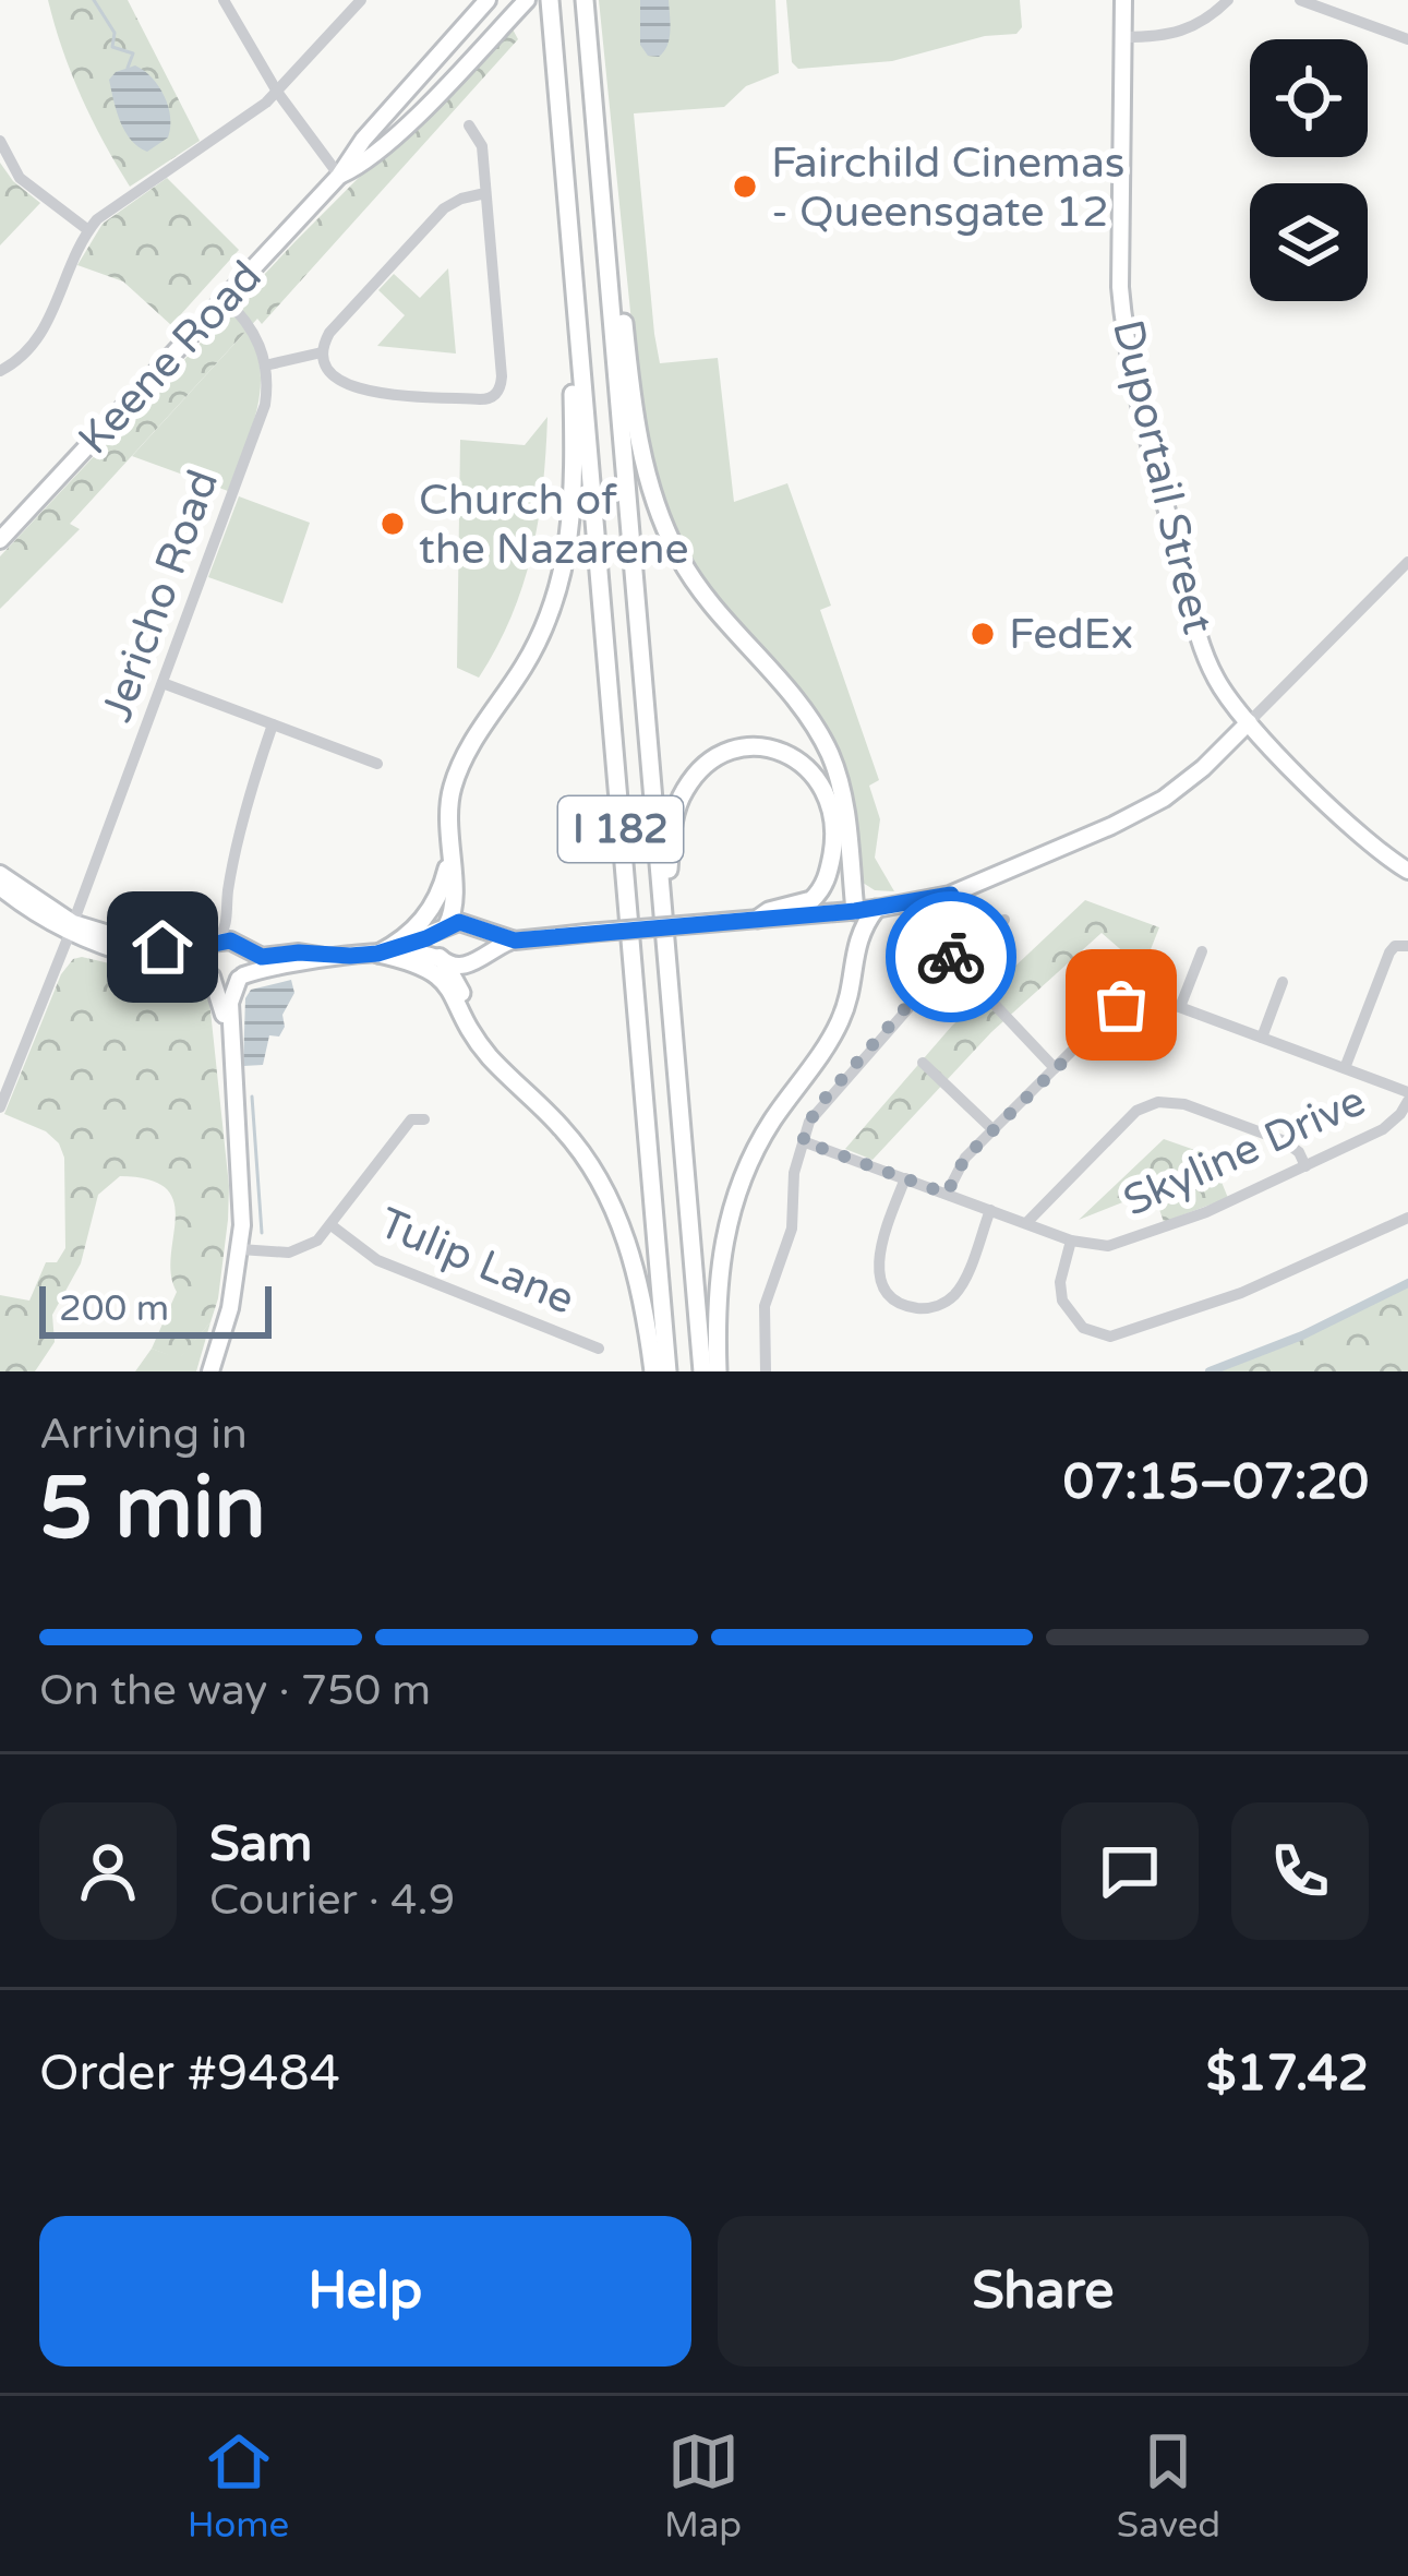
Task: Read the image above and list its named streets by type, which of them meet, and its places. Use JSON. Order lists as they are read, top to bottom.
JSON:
{
  "streets": {
    "highway": ["I 182"],
    "main road": ["Keene Road", "Duportail Street"],
    "street": ["Jericho Road", "Skyline Drive", "Tulip Lane"]
  },
  "places": ["Fairchild Cinemas - Queensgate 12", "Church of the Nazarene", "FedEx"],
  "scale_bar": "200 m",
  "page": {
    "scale": "200 m",
    "heading": ["5 min", "Arriving in", "07:15–07:20"],
    "panel": [
      "Sam",
      "Courier · 4.9",
      "Order #9484",
      "$17.42"
    ],
    "bar": "On the way · 750 m",
    "buttons": ["Help", "Share"],
    "tabs": ["Home", "Map", "Saved"]
  }
}
